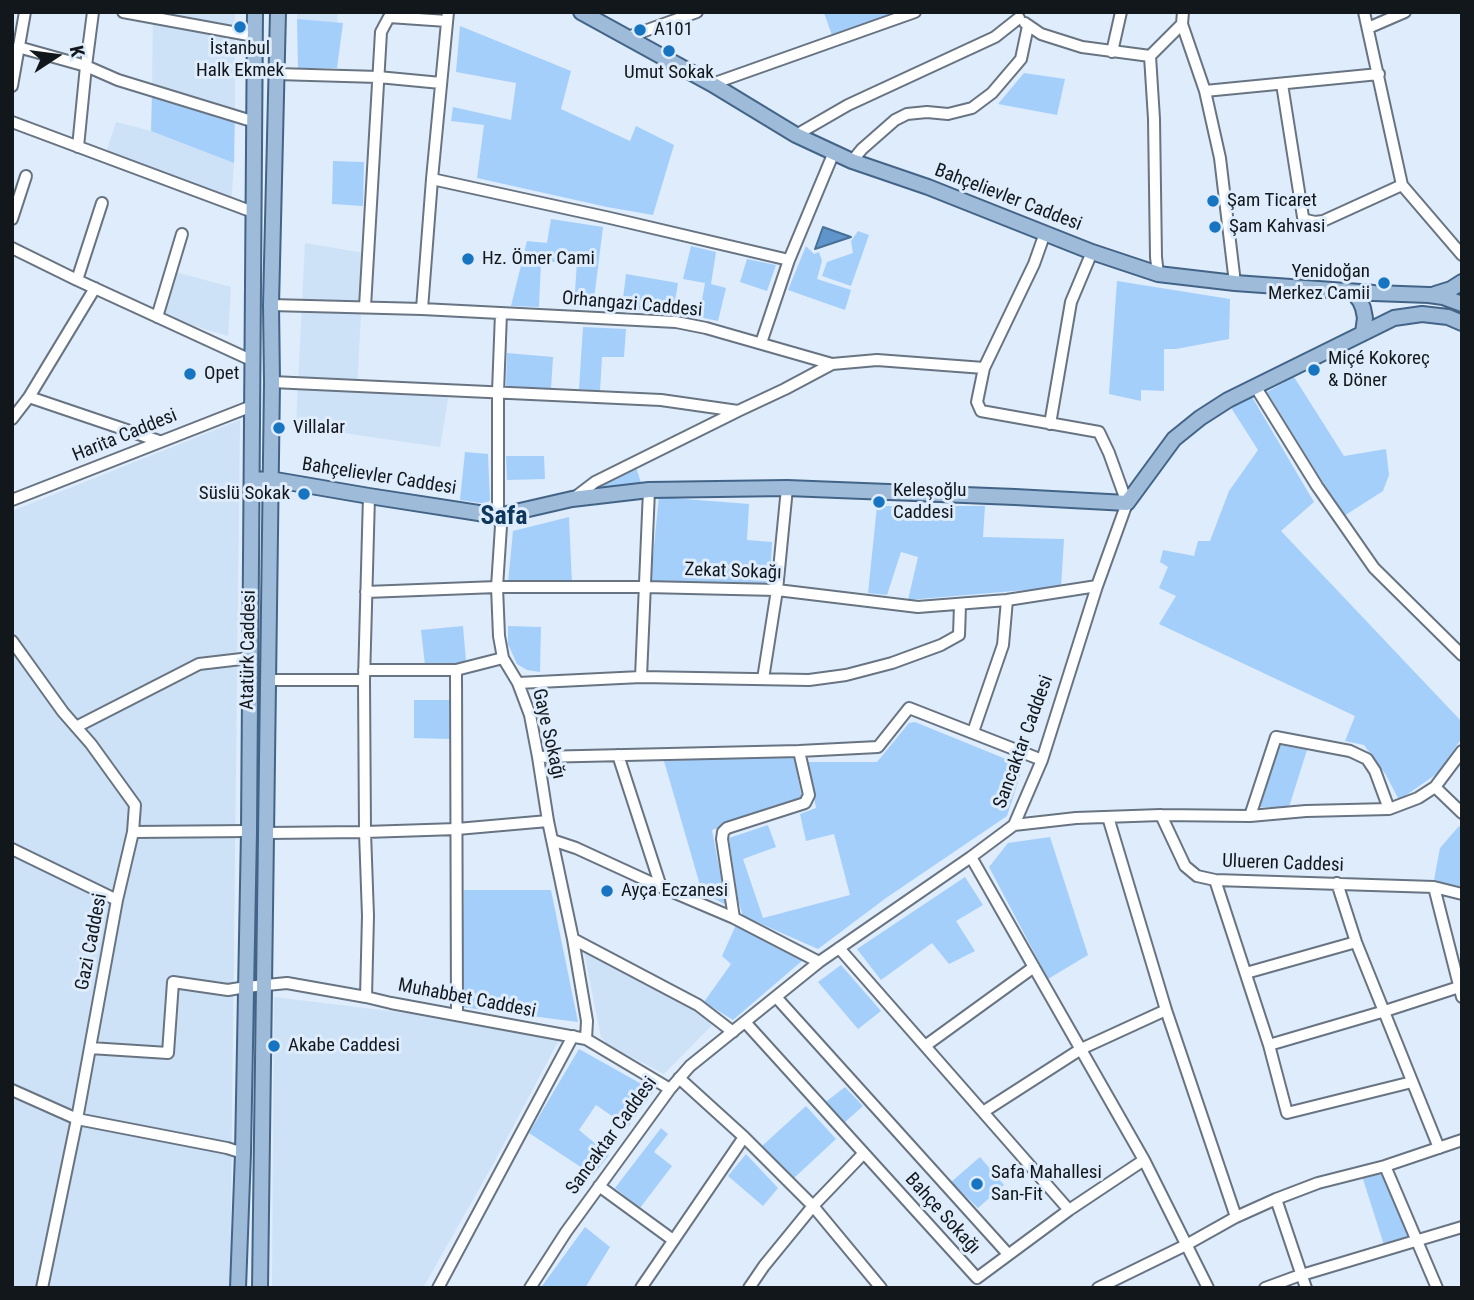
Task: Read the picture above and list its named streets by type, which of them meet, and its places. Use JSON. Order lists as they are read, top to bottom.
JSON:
{
  "streets": {
    "main road": ["Bahçelievler Caddesi", "Atatürk Caddesi", "Sancaktar Caddesi"],
    "street": [
      "Orhangazi Caddesi",
      "Harita Caddesi",
      "Zekat Sokağı",
      "Gaye Sokağı",
      "Ulueren Caddesi",
      "Gazi Caddesi",
      "Muhabbet Caddesi",
      "Bahçe Sokağı"
    ]
  },
  "crossings": [
    ["Bahçelievler Caddesi", "Atatürk Caddesi"],
    ["Bahçelievler Caddesi", "Gaye Sokağı"],
    ["Bahçelievler Caddesi", "Sancaktar Caddesi"],
    ["Orhangazi Caddesi", "Atatürk Caddesi"],
    ["Orhangazi Caddesi", "Gaye Sokağı"],
    ["Zekat Sokağı", "Gaye Sokağı"],
    ["Zekat Sokağı", "Sancaktar Caddesi"],
    ["Atatürk Caddesi", "Muhabbet Caddesi"],
    ["Gaye Sokağı", "Muhabbet Caddesi"],
    ["Sancaktar Caddesi", "Muhabbet Caddesi"],
    ["Sancaktar Caddesi", "Bahçe Sokağı"],
    ["Gazi Caddesi", "Muhabbet Caddesi"]
  ],
  "districts": ["Safa"],
  "places": [
    "İstanbul Halk Ekmek",
    "A101",
    "Umut Sokak",
    "Şam Ticaret",
    "Şam Kahvasi",
    "Hz. Ömer Cami",
    "Yenidoğan Merkez Camii",
    "Miçé Kokoreç & Döner",
    "Opet",
    "Villalar",
    "Süslü Sokak",
    "Keleşoğlu Caddesi",
    "Ayça Eczanesi",
    "Akabe Caddesi",
    "Safa Mahallesi San-Fit"
  ],
  "north": "right"
}
